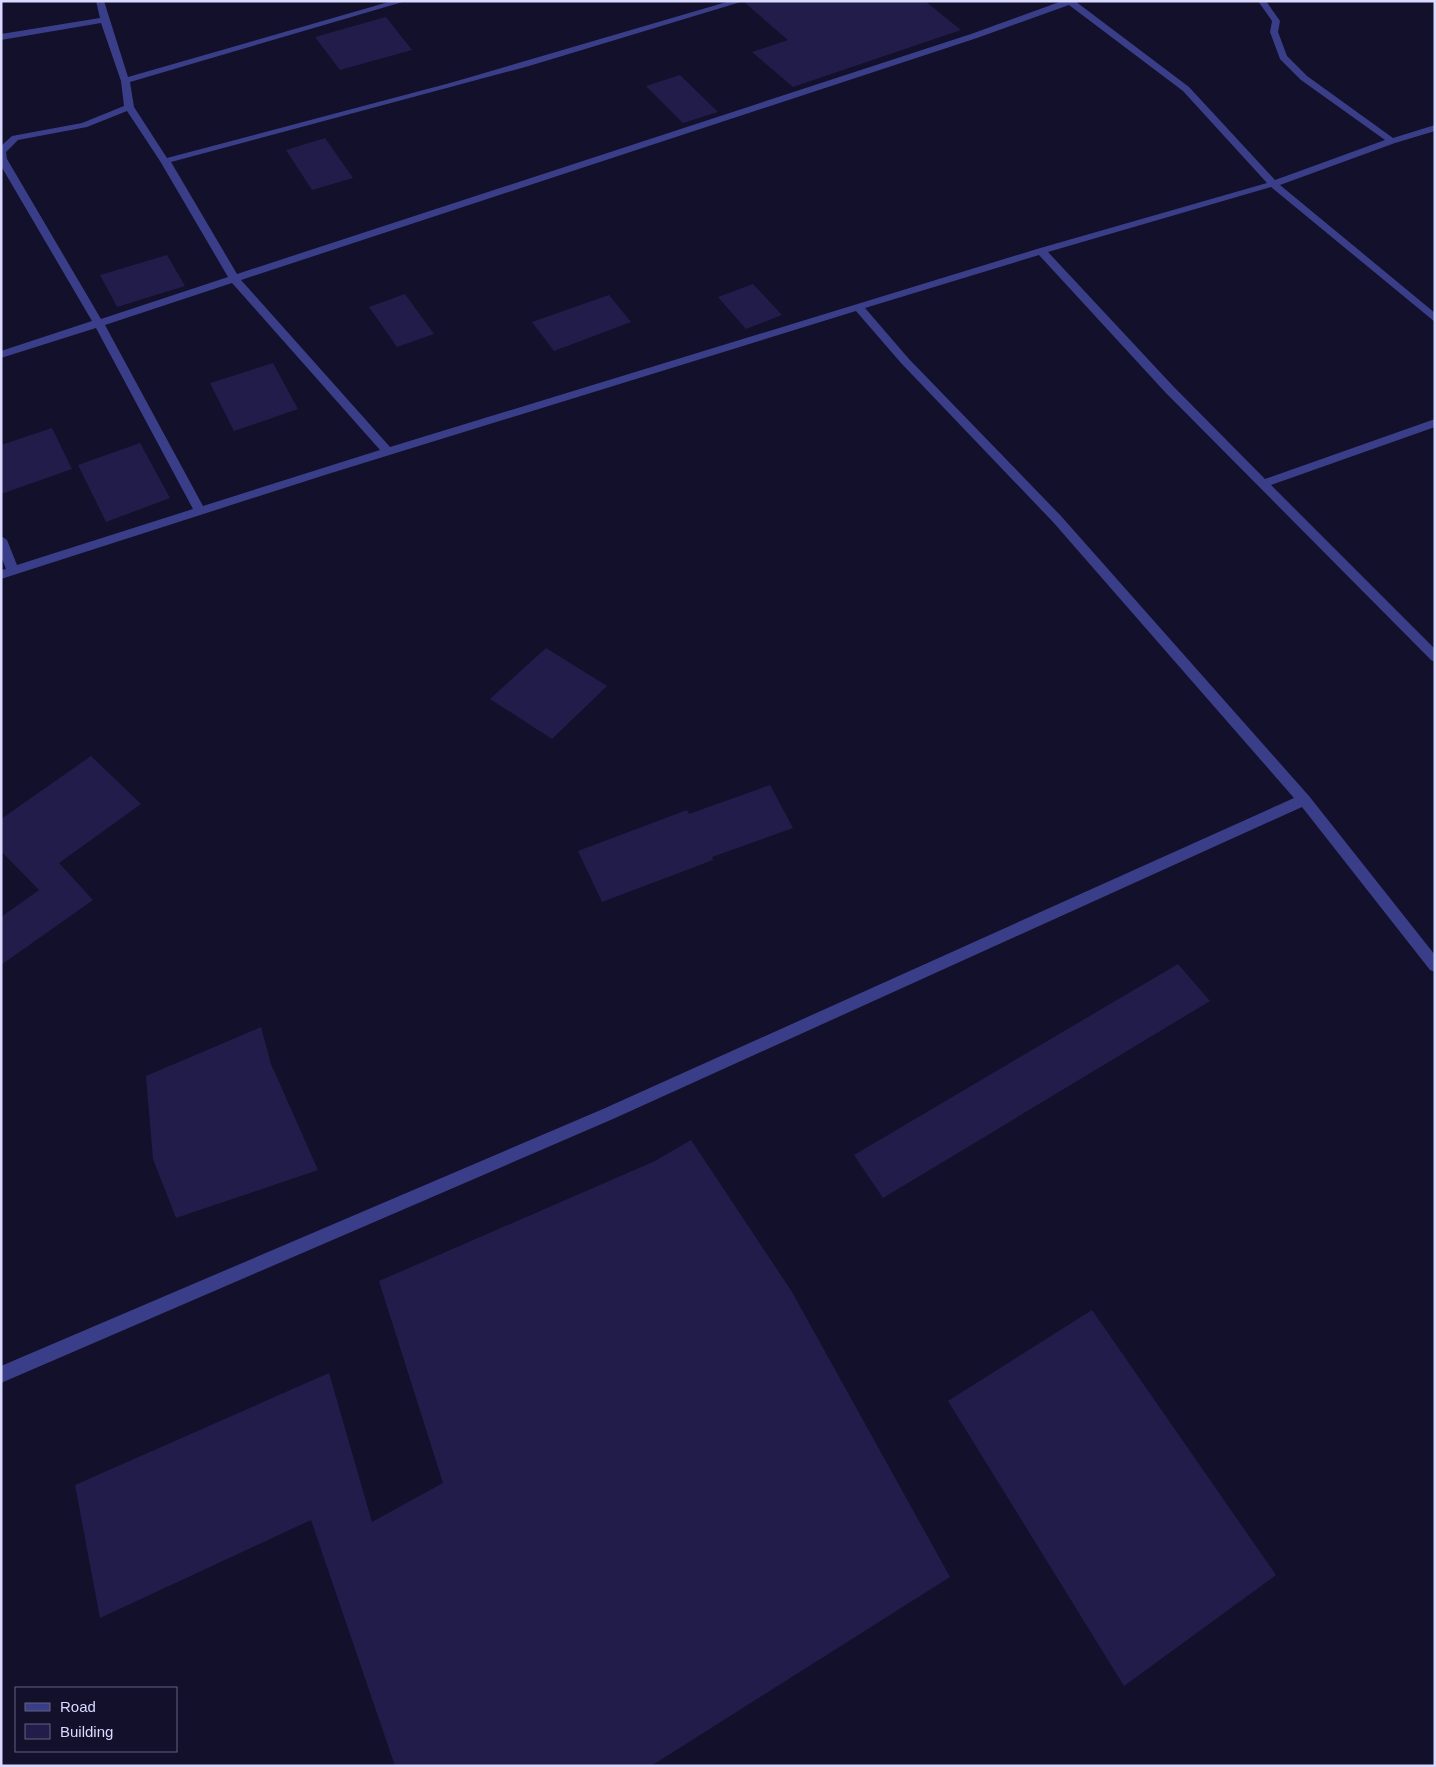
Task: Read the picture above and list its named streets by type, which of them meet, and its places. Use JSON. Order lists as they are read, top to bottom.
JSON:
{
  "legend": ["Road", "Building"]
}
